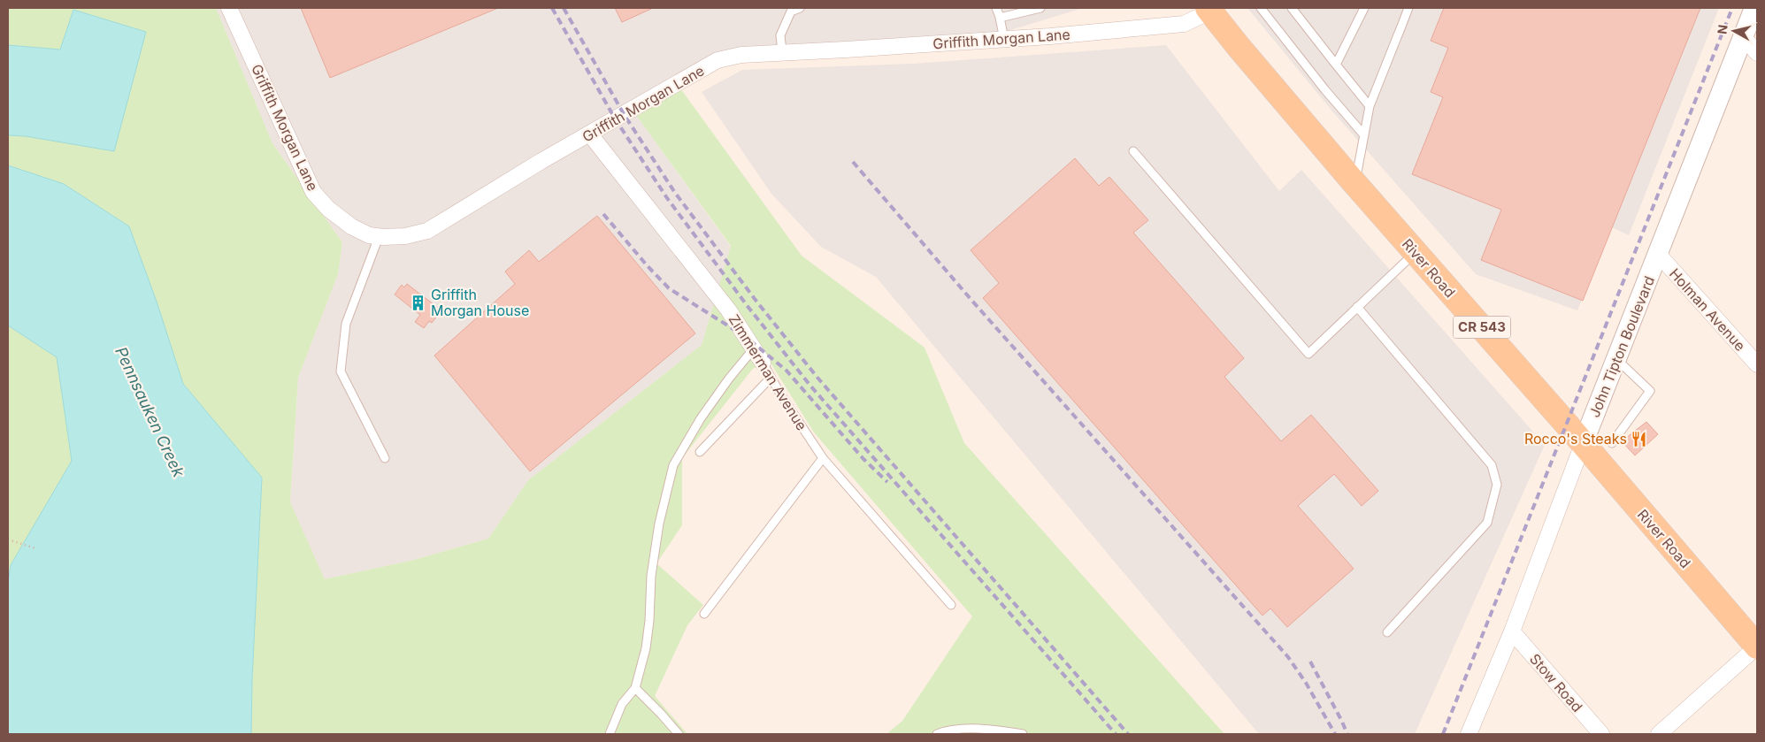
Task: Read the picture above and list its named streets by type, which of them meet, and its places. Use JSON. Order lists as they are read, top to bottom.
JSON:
{
  "streets": {
    "main road": ["River Road", "CR 543"],
    "street": [
      "Griffith Morgan Lane",
      "Holman Avenue",
      "John Tipton Boulevard",
      "Zimmerman Avenue",
      "Stow Road"
    ]
  },
  "crossings": [
    ["Griffith Morgan Lane", "River Road"],
    ["Griffith Morgan Lane", "Zimmerman Avenue"],
    ["River Road", "John Tipton Boulevard"],
    ["Holman Avenue", "John Tipton Boulevard"],
    ["John Tipton Boulevard", "Stow Road"]
  ],
  "water": ["Pennsauken Creek"],
  "places": {
    "building": ["Griffith Morgan House"],
    "restaurant": ["Rocco's Steaks"]
  },
  "north": "left"
}
